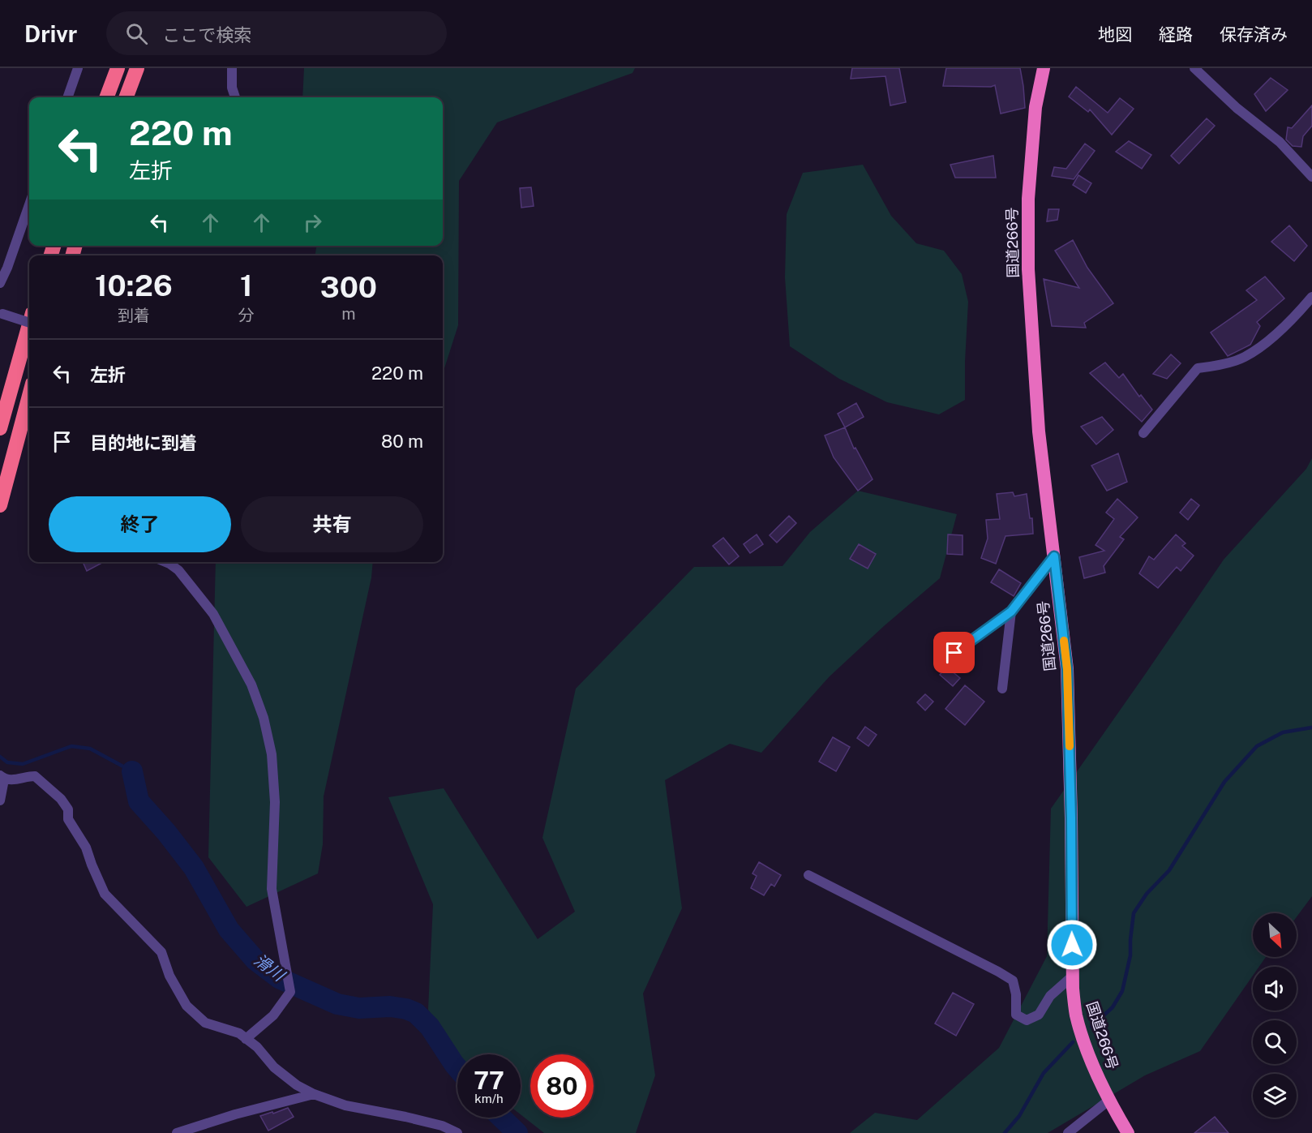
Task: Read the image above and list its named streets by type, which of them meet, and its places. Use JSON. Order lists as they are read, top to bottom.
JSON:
{
  "streets": {
    "highway": ["国道266号"]
  },
  "water": ["滑川"],
  "north": "bottom right",
  "page": {
    "header": "Drivr",
    "search": "ここで検索",
    "nav": ["地図", "経路", "保存済み"],
    "turn": ["220 m", "左折"],
    "eta": [
      "10:26",
      "到着",
      "1",
      "分",
      "300",
      "m"
    ],
    "list": [
      {
        "name": "左折",
        "value": "220 m"
      },
      {
        "name": "目的地に到着",
        "value": "80 m"
      }
    ],
    "buttons": ["終了", "共有"],
    "speed": "77 km/h",
    "limit": "80"
  }
}
